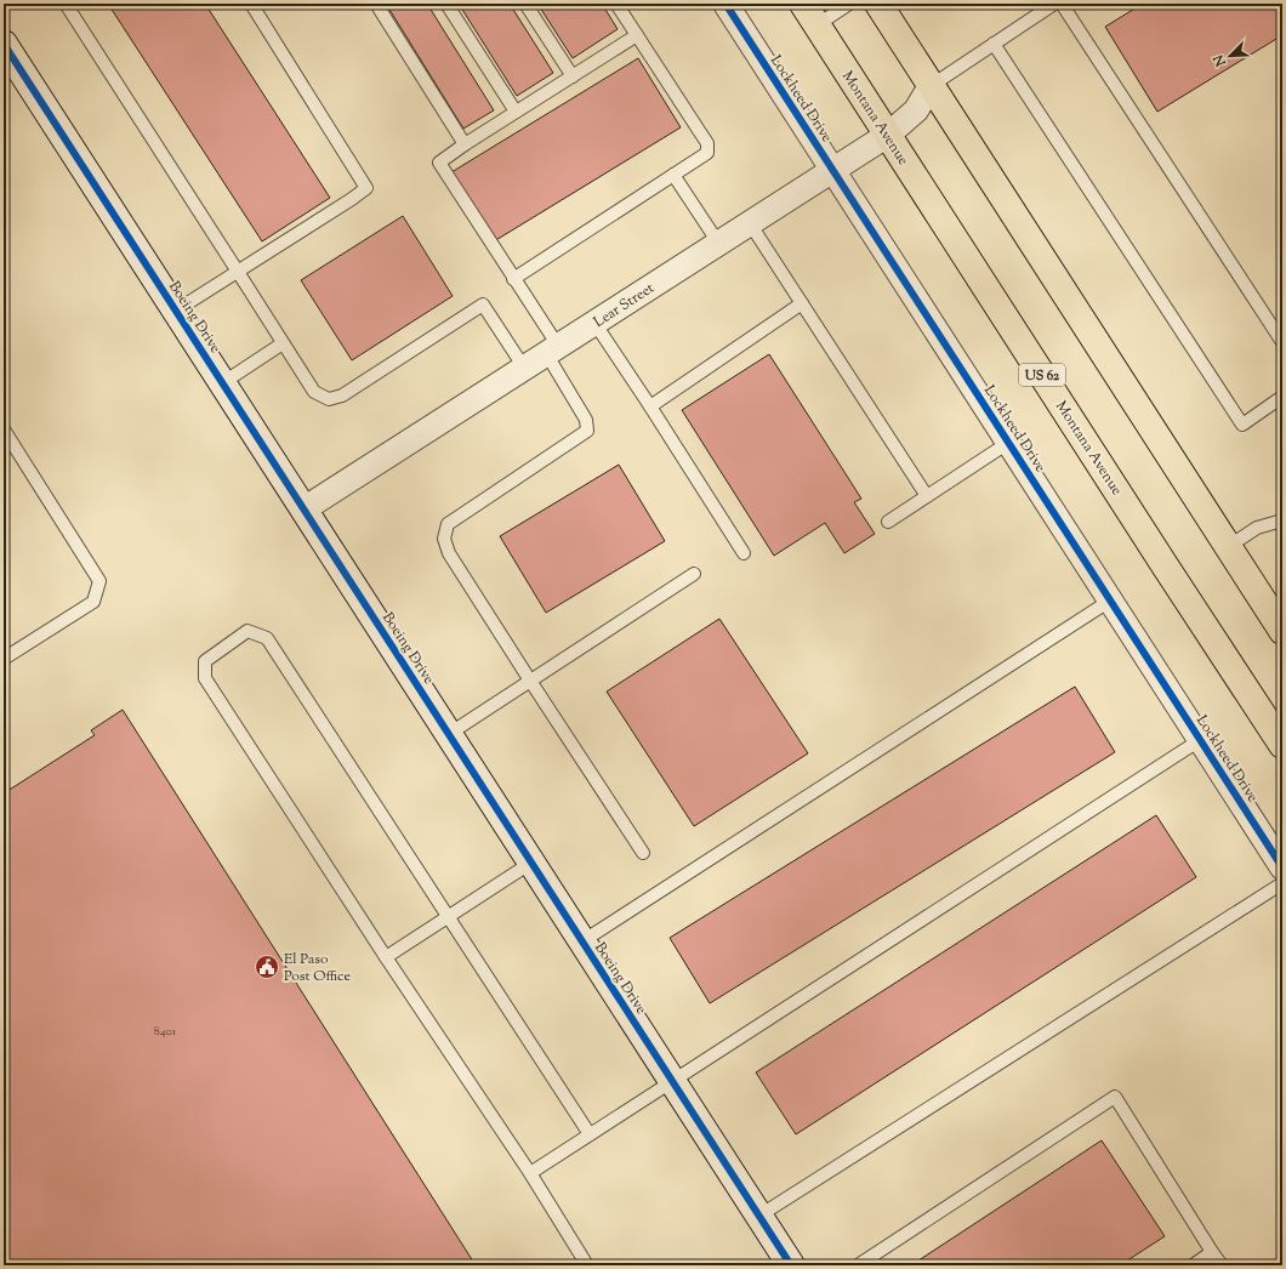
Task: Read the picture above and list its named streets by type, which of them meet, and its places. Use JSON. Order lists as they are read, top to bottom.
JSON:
{
  "streets": {
    "highway": ["Montana Avenue", "US 62"],
    "street": ["Lockheed Drive", "Lear Street", "Boeing Drive"]
  },
  "crossings": [
    ["Lockheed Drive", "Lear Street"],
    ["Montana Avenue", "Lear Street"],
    ["Lear Street", "Boeing Drive"]
  ],
  "places": {
    "public building": ["El Paso Post Office"]
  },
  "house_numbers": ["8401"],
  "north": "bottom left"
}
